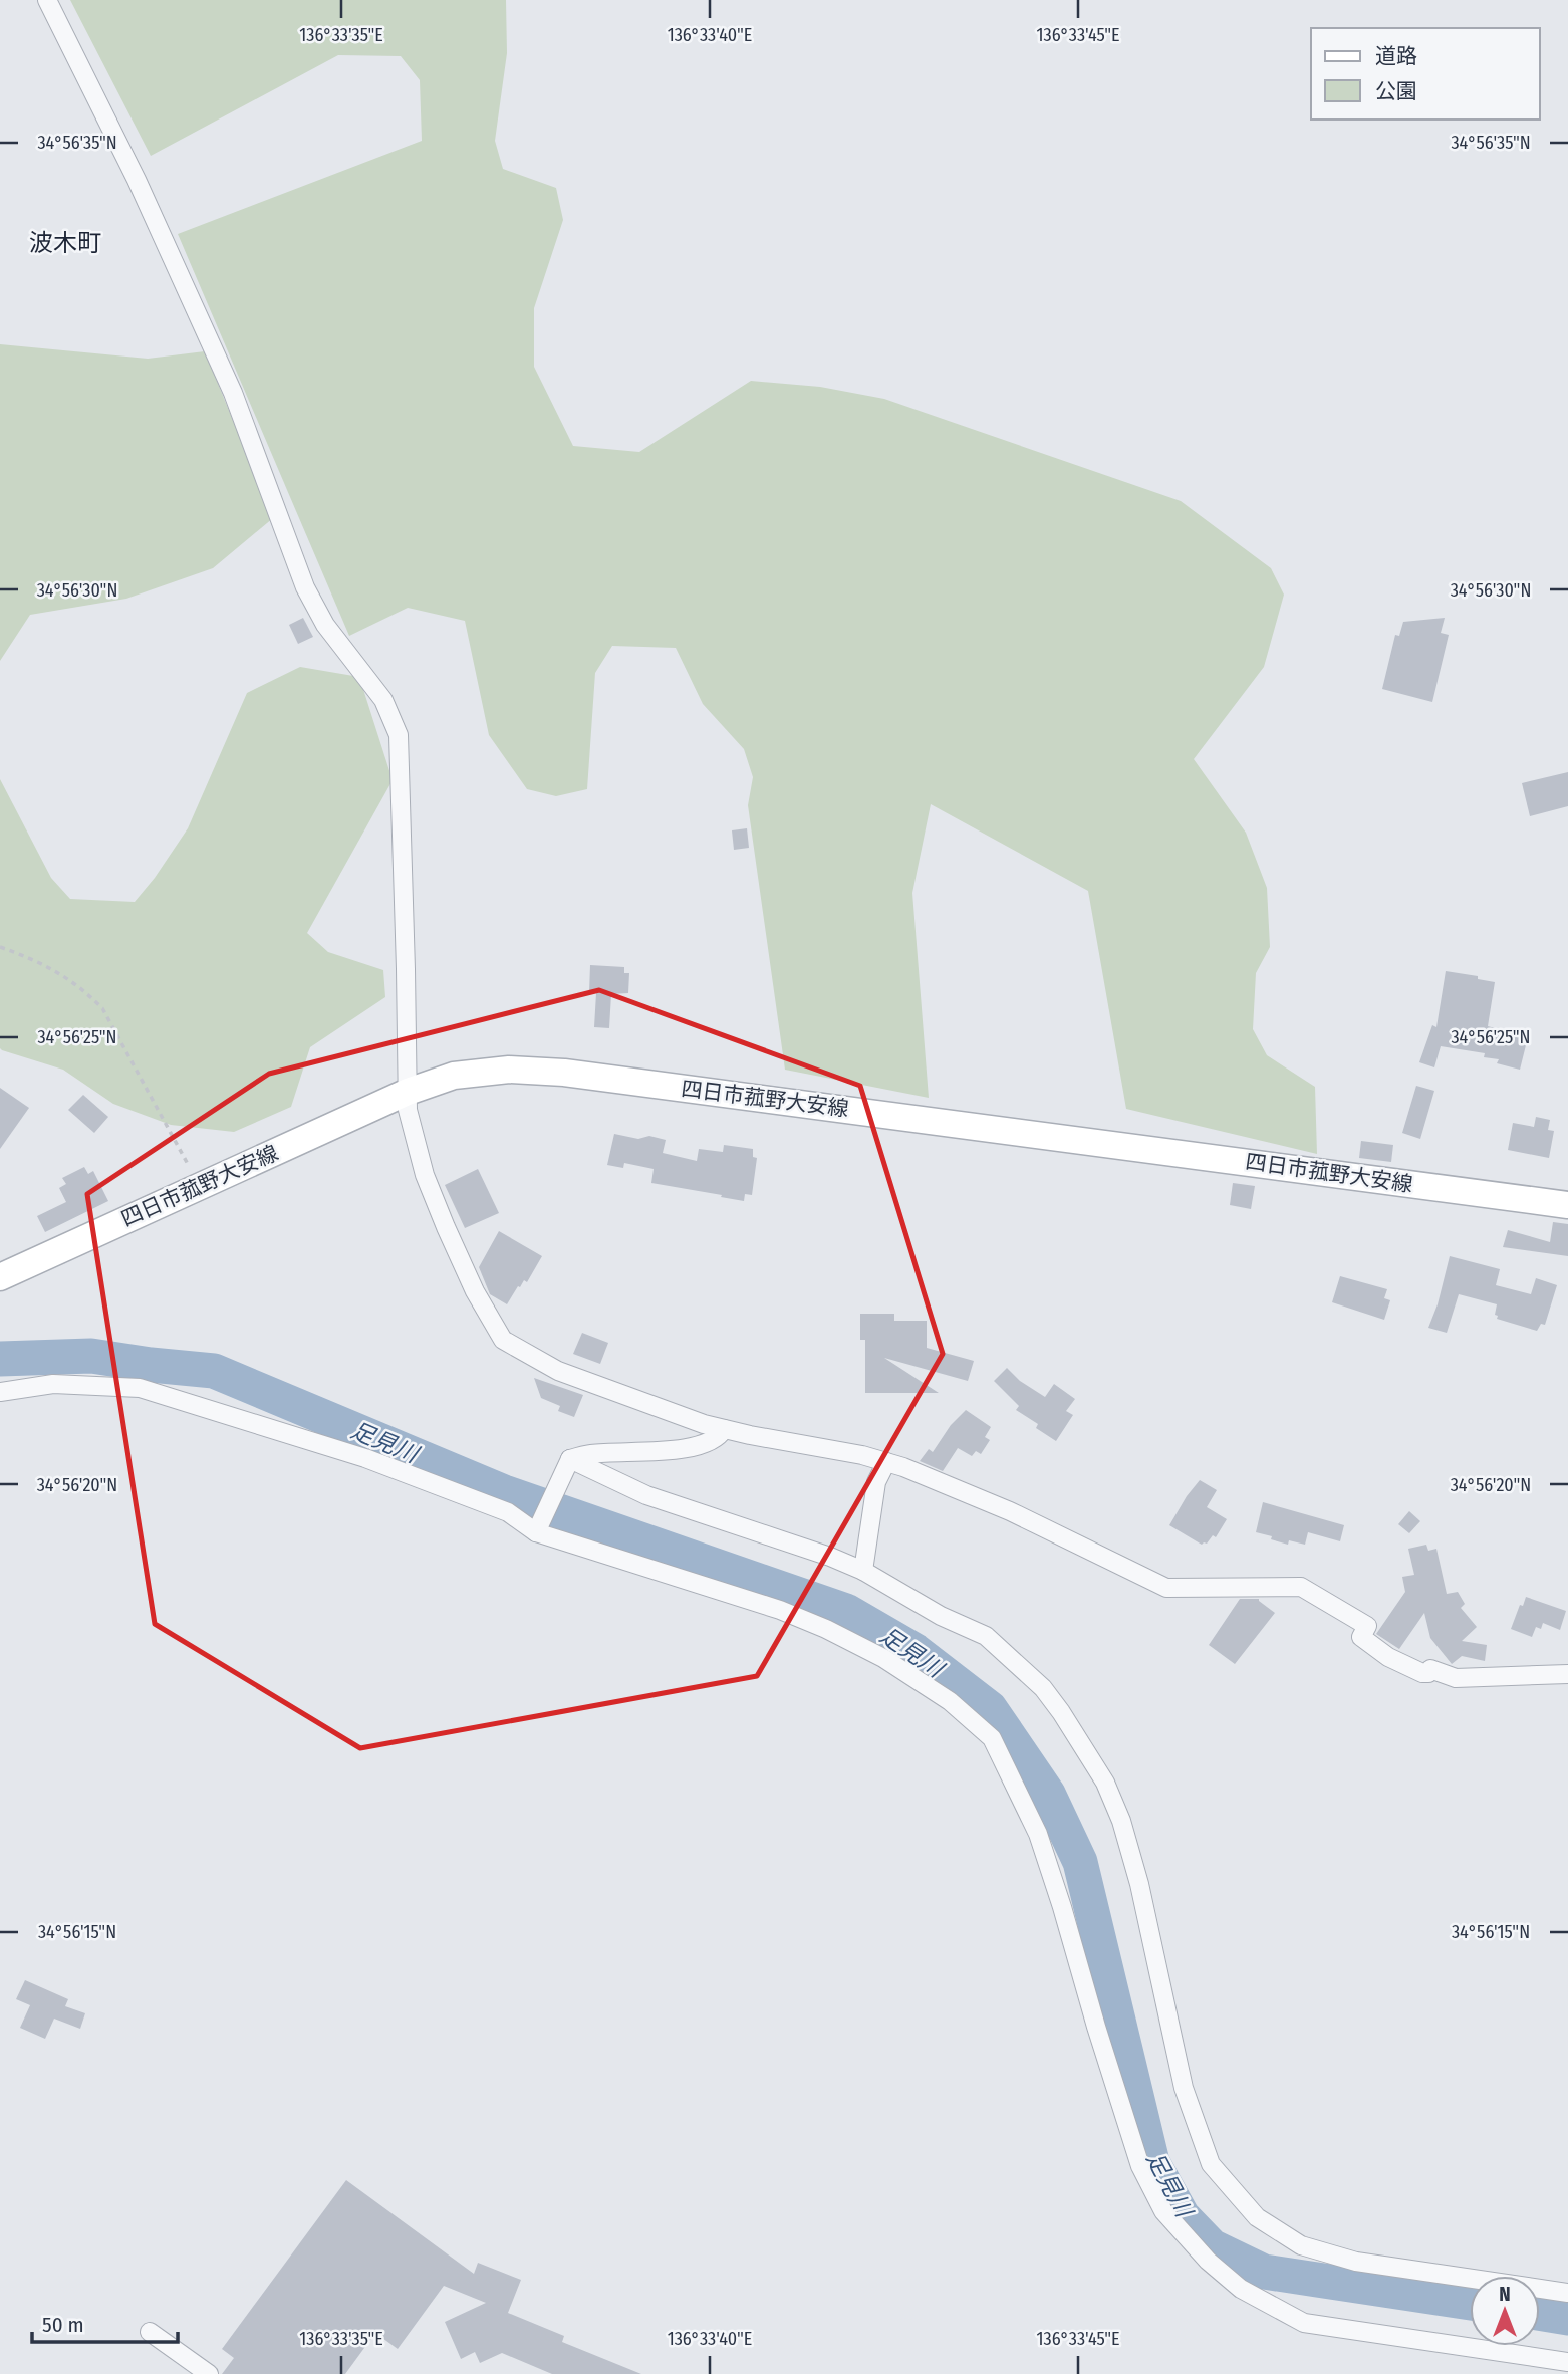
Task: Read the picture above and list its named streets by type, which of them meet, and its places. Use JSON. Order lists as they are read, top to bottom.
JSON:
{
  "streets": {
    "main road": ["四日市菰野大安線"]
  },
  "districts": ["波木町"],
  "water": ["足見川"],
  "legend": ["道路", "公園"],
  "scale_bar": "50 m",
  "north": "top",
  "coordinates": [
    "136°33'35\"E",
    "136°33'40\"E",
    "136°33'45\"E",
    "34°56'35\"N",
    "34°56'30\"N",
    "34°56'25\"N",
    "34°56'20\"N",
    "34°56'15\"N"
  ]
}
